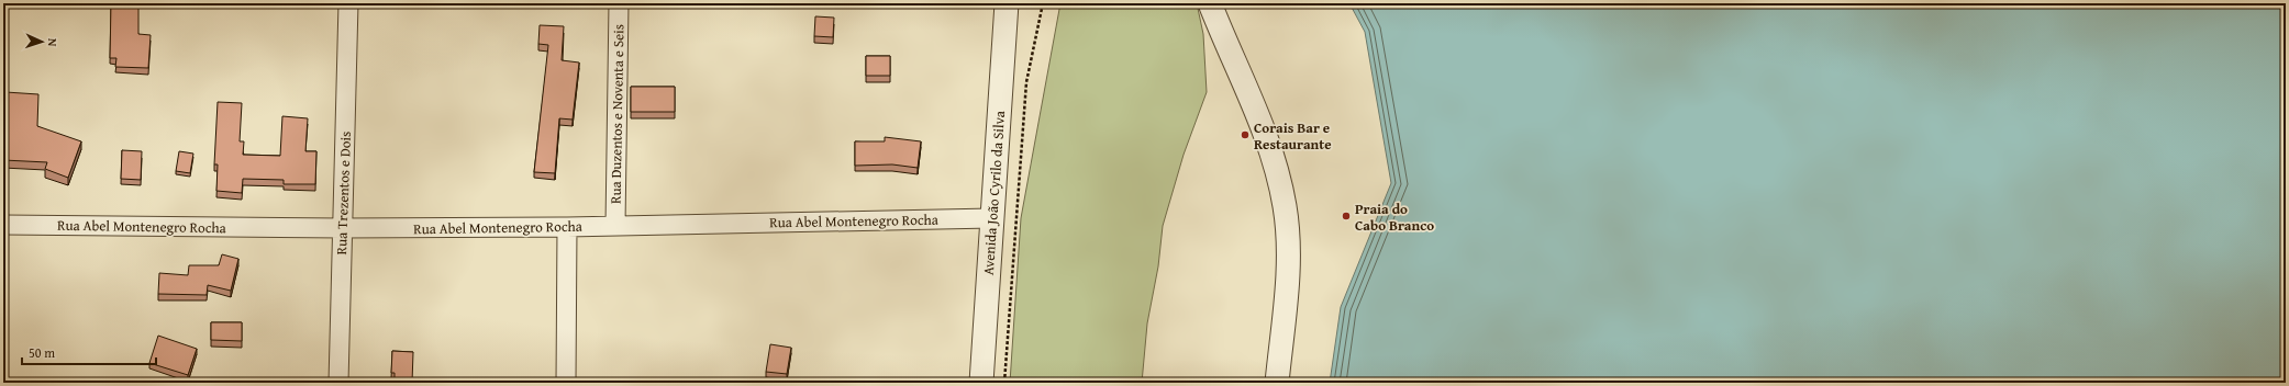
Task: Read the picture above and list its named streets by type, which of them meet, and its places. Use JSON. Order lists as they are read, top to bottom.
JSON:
{
  "streets": {
    "street": [
      "Rua Duzentos e Noventa e Seis",
      "Rua Trezentos e Dois",
      "Avenida João Cyrilo da Silva",
      "Rua Abel Montenegro Rocha"
    ]
  },
  "crossings": [
    ["Rua Duzentos e Noventa e Seis", "Rua Abel Montenegro Rocha"],
    ["Rua Trezentos e Dois", "Rua Abel Montenegro Rocha"],
    ["Avenida João Cyrilo da Silva", "Rua Abel Montenegro Rocha"]
  ],
  "places": ["Corais Bar e Restaurante", "Praia do Cabo Branco"],
  "scale_bar": "50 m",
  "north": "right"
}
